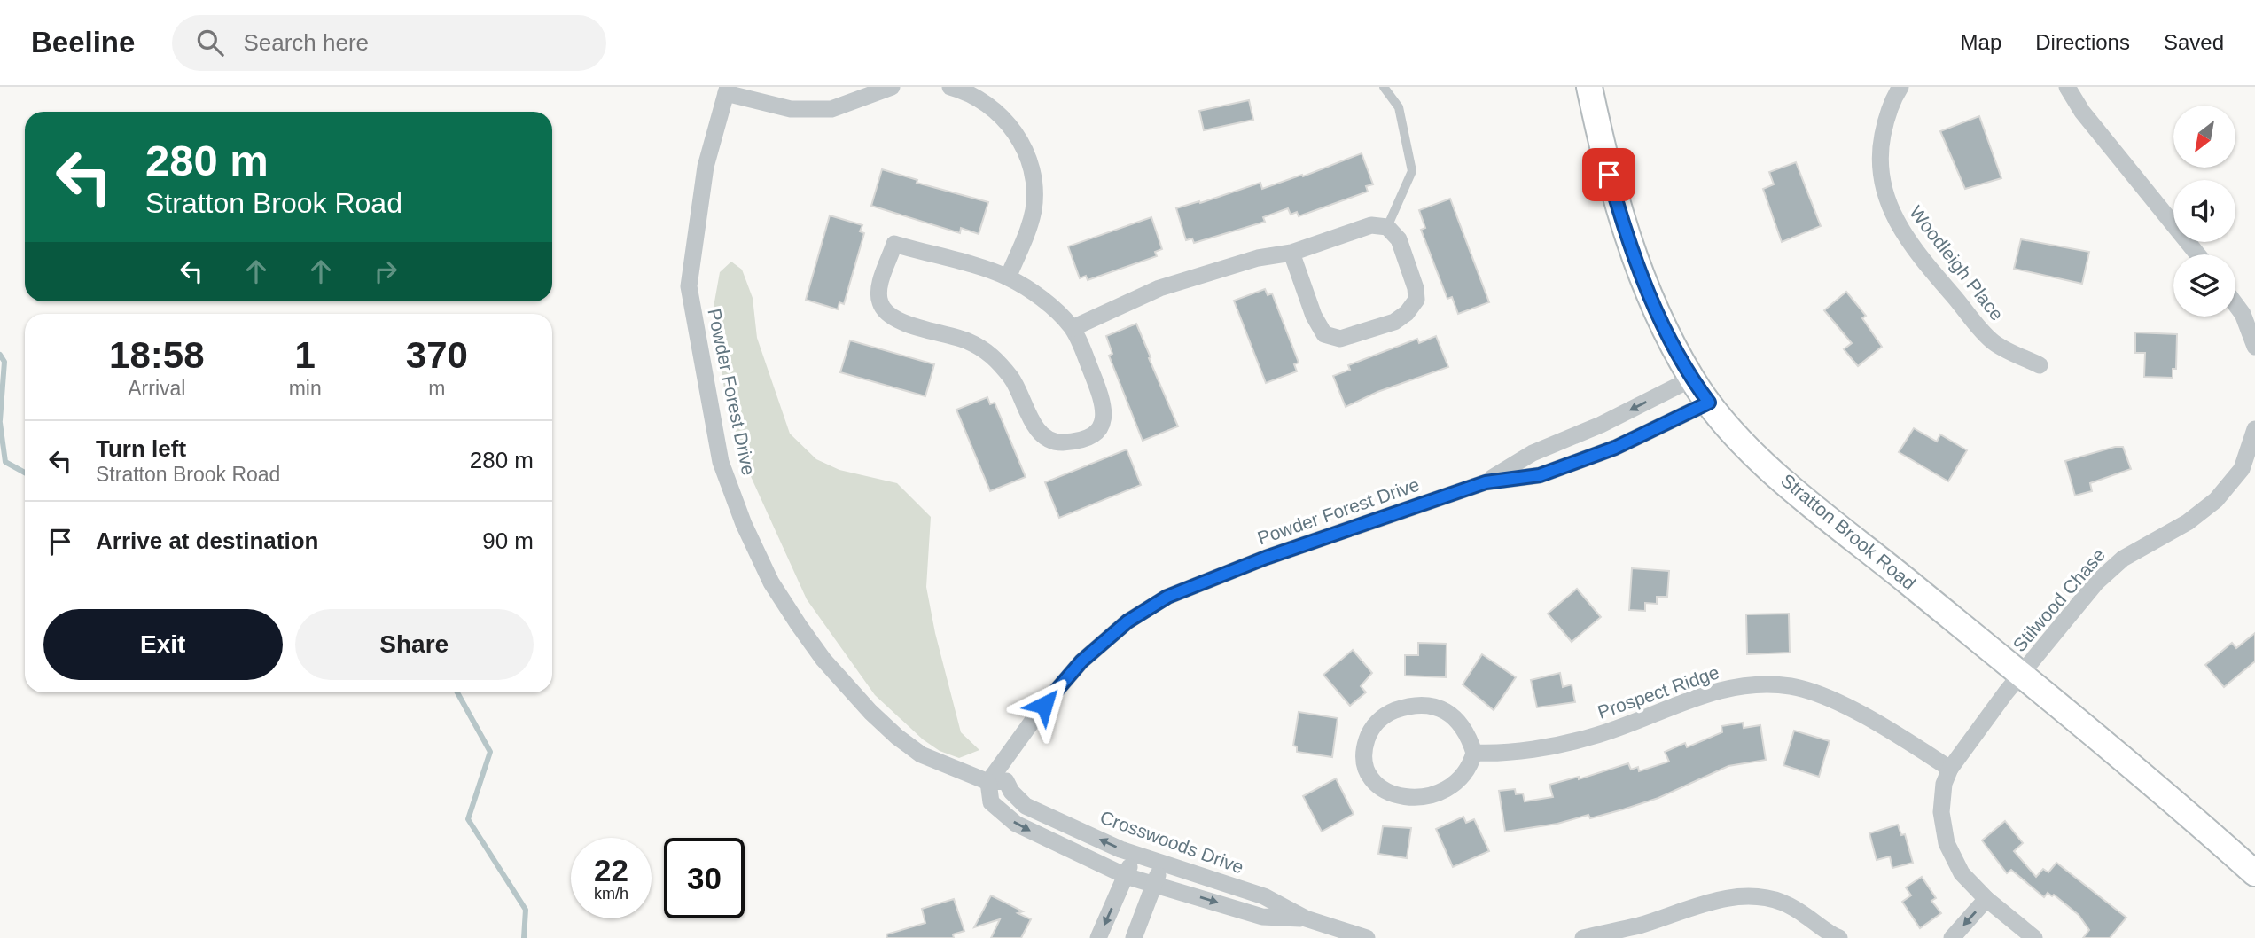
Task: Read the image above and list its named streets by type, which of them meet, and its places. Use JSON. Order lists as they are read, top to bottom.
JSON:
{
  "streets": {
    "street": [
      "Woodleigh Place",
      "Powder Forest Drive",
      "Stratton Brook Road",
      "Stilwood Chase",
      "Prospect Ridge",
      "Crosswoods Drive"
    ]
  },
  "crossings": [
    ["Powder Forest Drive", "Stratton Brook Road"],
    ["Powder Forest Drive", "Crosswoods Drive"],
    ["Stratton Brook Road", "Stilwood Chase"],
    ["Stilwood Chase", "Prospect Ridge"]
  ],
  "north": "bottom left",
  "page": {
    "header": "Beeline",
    "search": "Search here",
    "nav": ["Map", "Directions", "Saved"],
    "turn": ["280 m", "Stratton Brook Road"],
    "eta": [
      "18:58",
      "Arrival",
      "1",
      "min",
      "370",
      "m"
    ],
    "list": [
      {
        "name": "Turn left",
        "note": "Stratton Brook Road",
        "value": "280 m"
      },
      {
        "name": "Arrive at destination",
        "value": "90 m"
      }
    ],
    "buttons": ["Exit", "Share"],
    "speed": "22 km/h",
    "limit": "30"
  }
}
